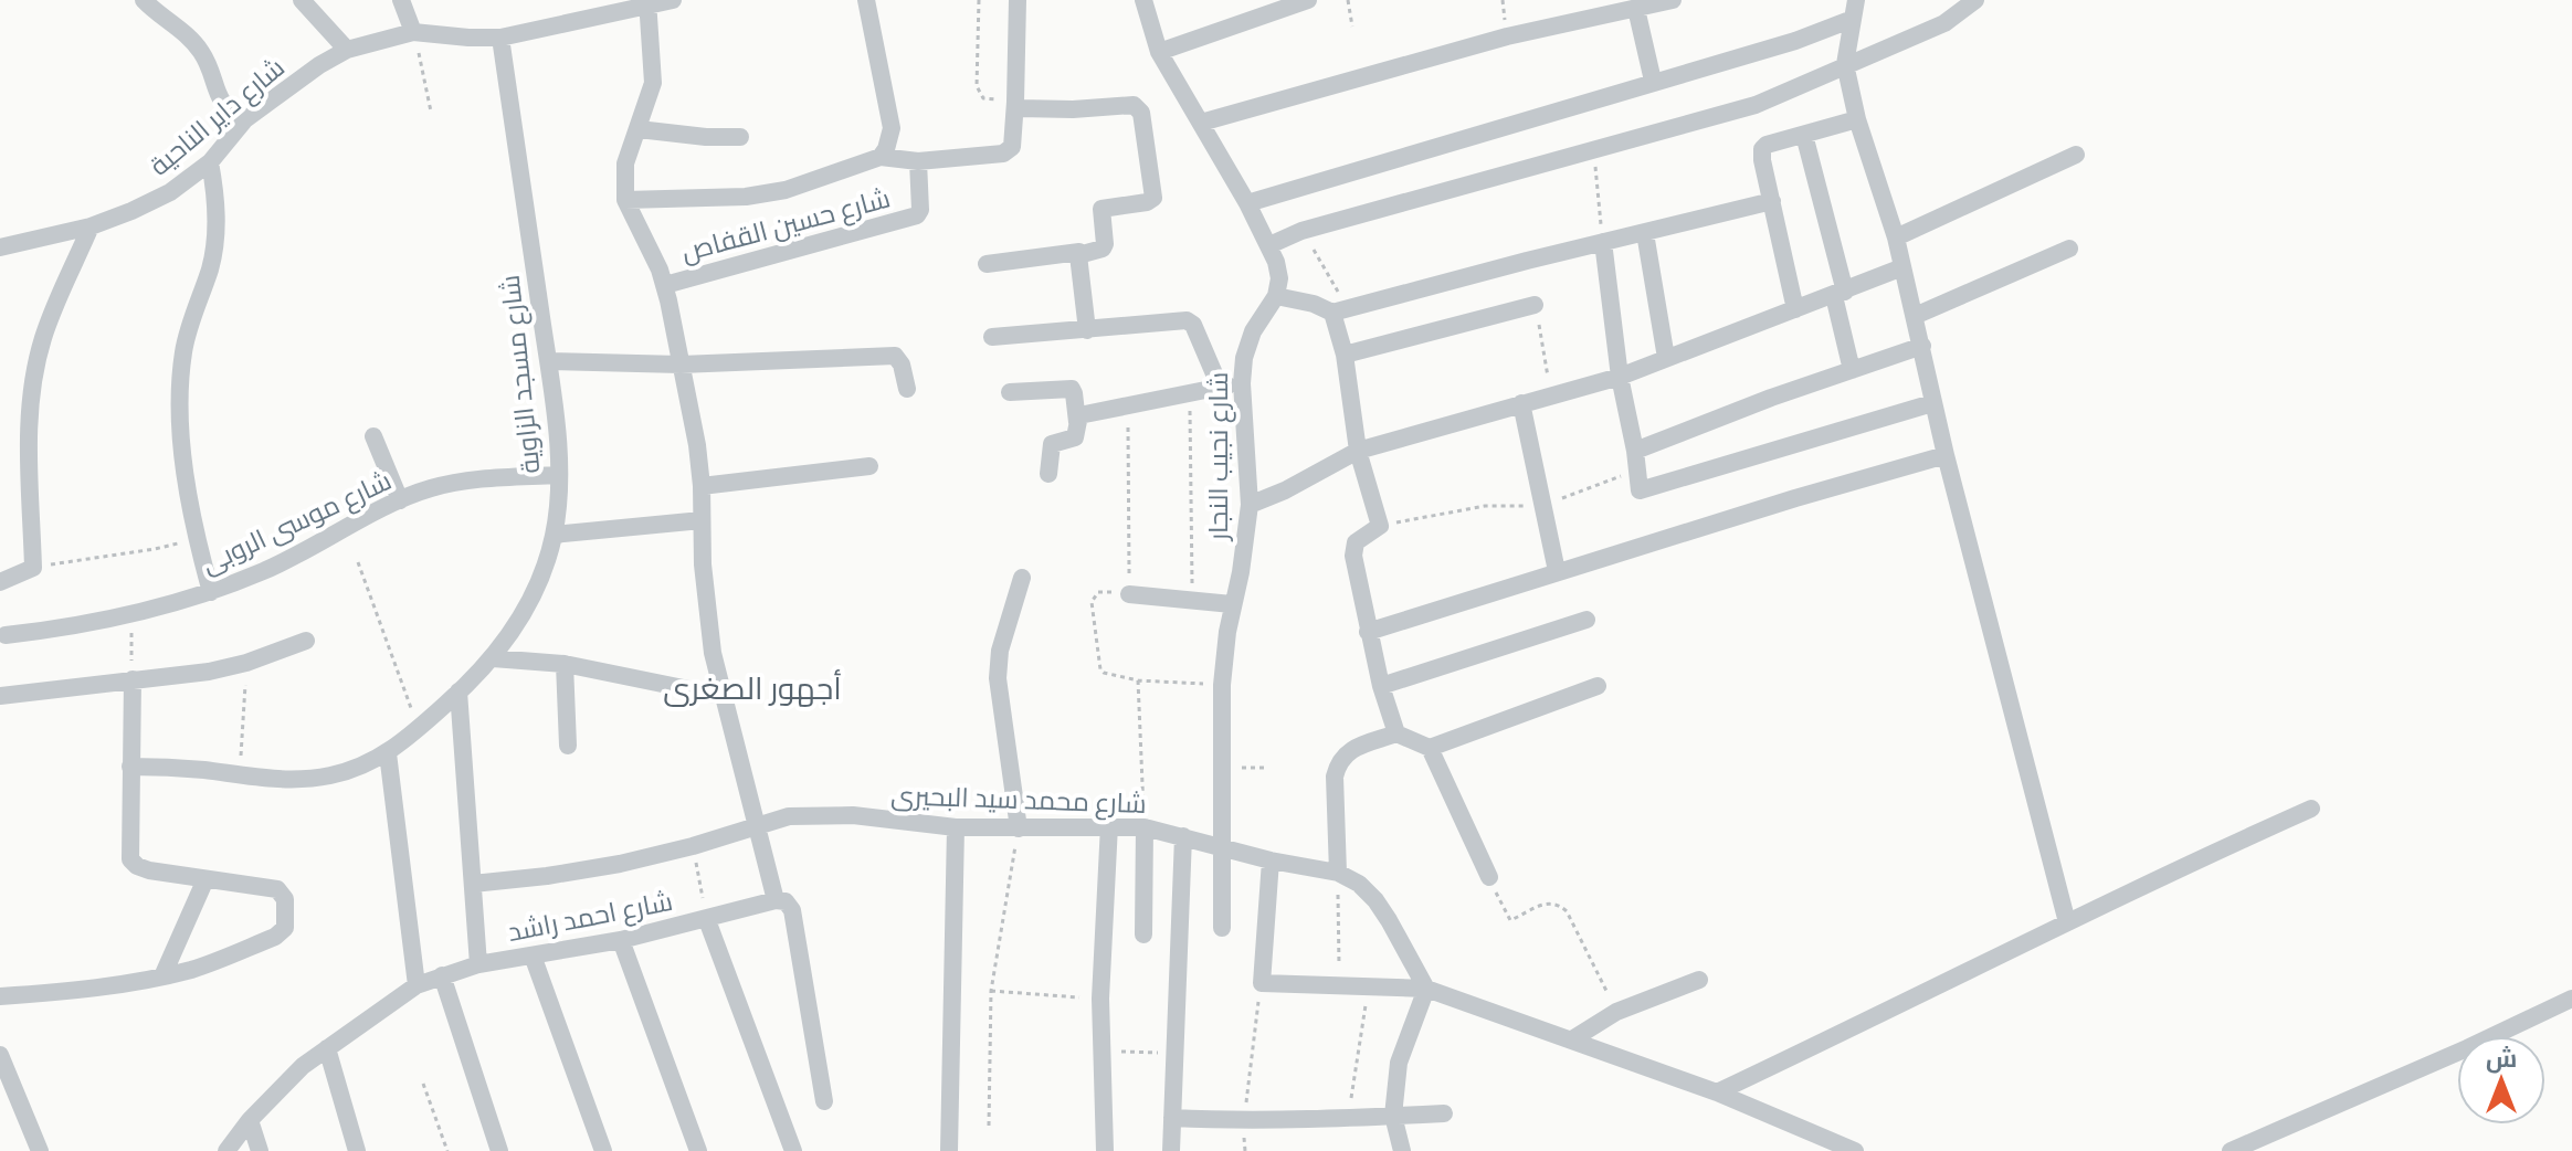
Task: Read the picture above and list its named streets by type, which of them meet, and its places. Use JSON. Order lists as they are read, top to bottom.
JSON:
{
  "streets": {
    "street": [
      "شارع داير الناحية",
      "شارع حسين القفاص",
      "شارع مسجد الزاوية",
      "شارع نجيب النجار",
      "شارع موسى الروبى",
      "شارع محمد سيد البحيرى",
      "شارع احمد راشد"
    ]
  },
  "crossings": [
    ["شارع داير الناحية", "شارع مسجد الزاوية"],
    ["شارع مسجد الزاوية", "شارع موسى الروبى"],
    ["شارع نجيب النجار", "شارع محمد سيد البحيرى"]
  ],
  "districts": ["أجهور الصغرى"],
  "north": "top"
}
